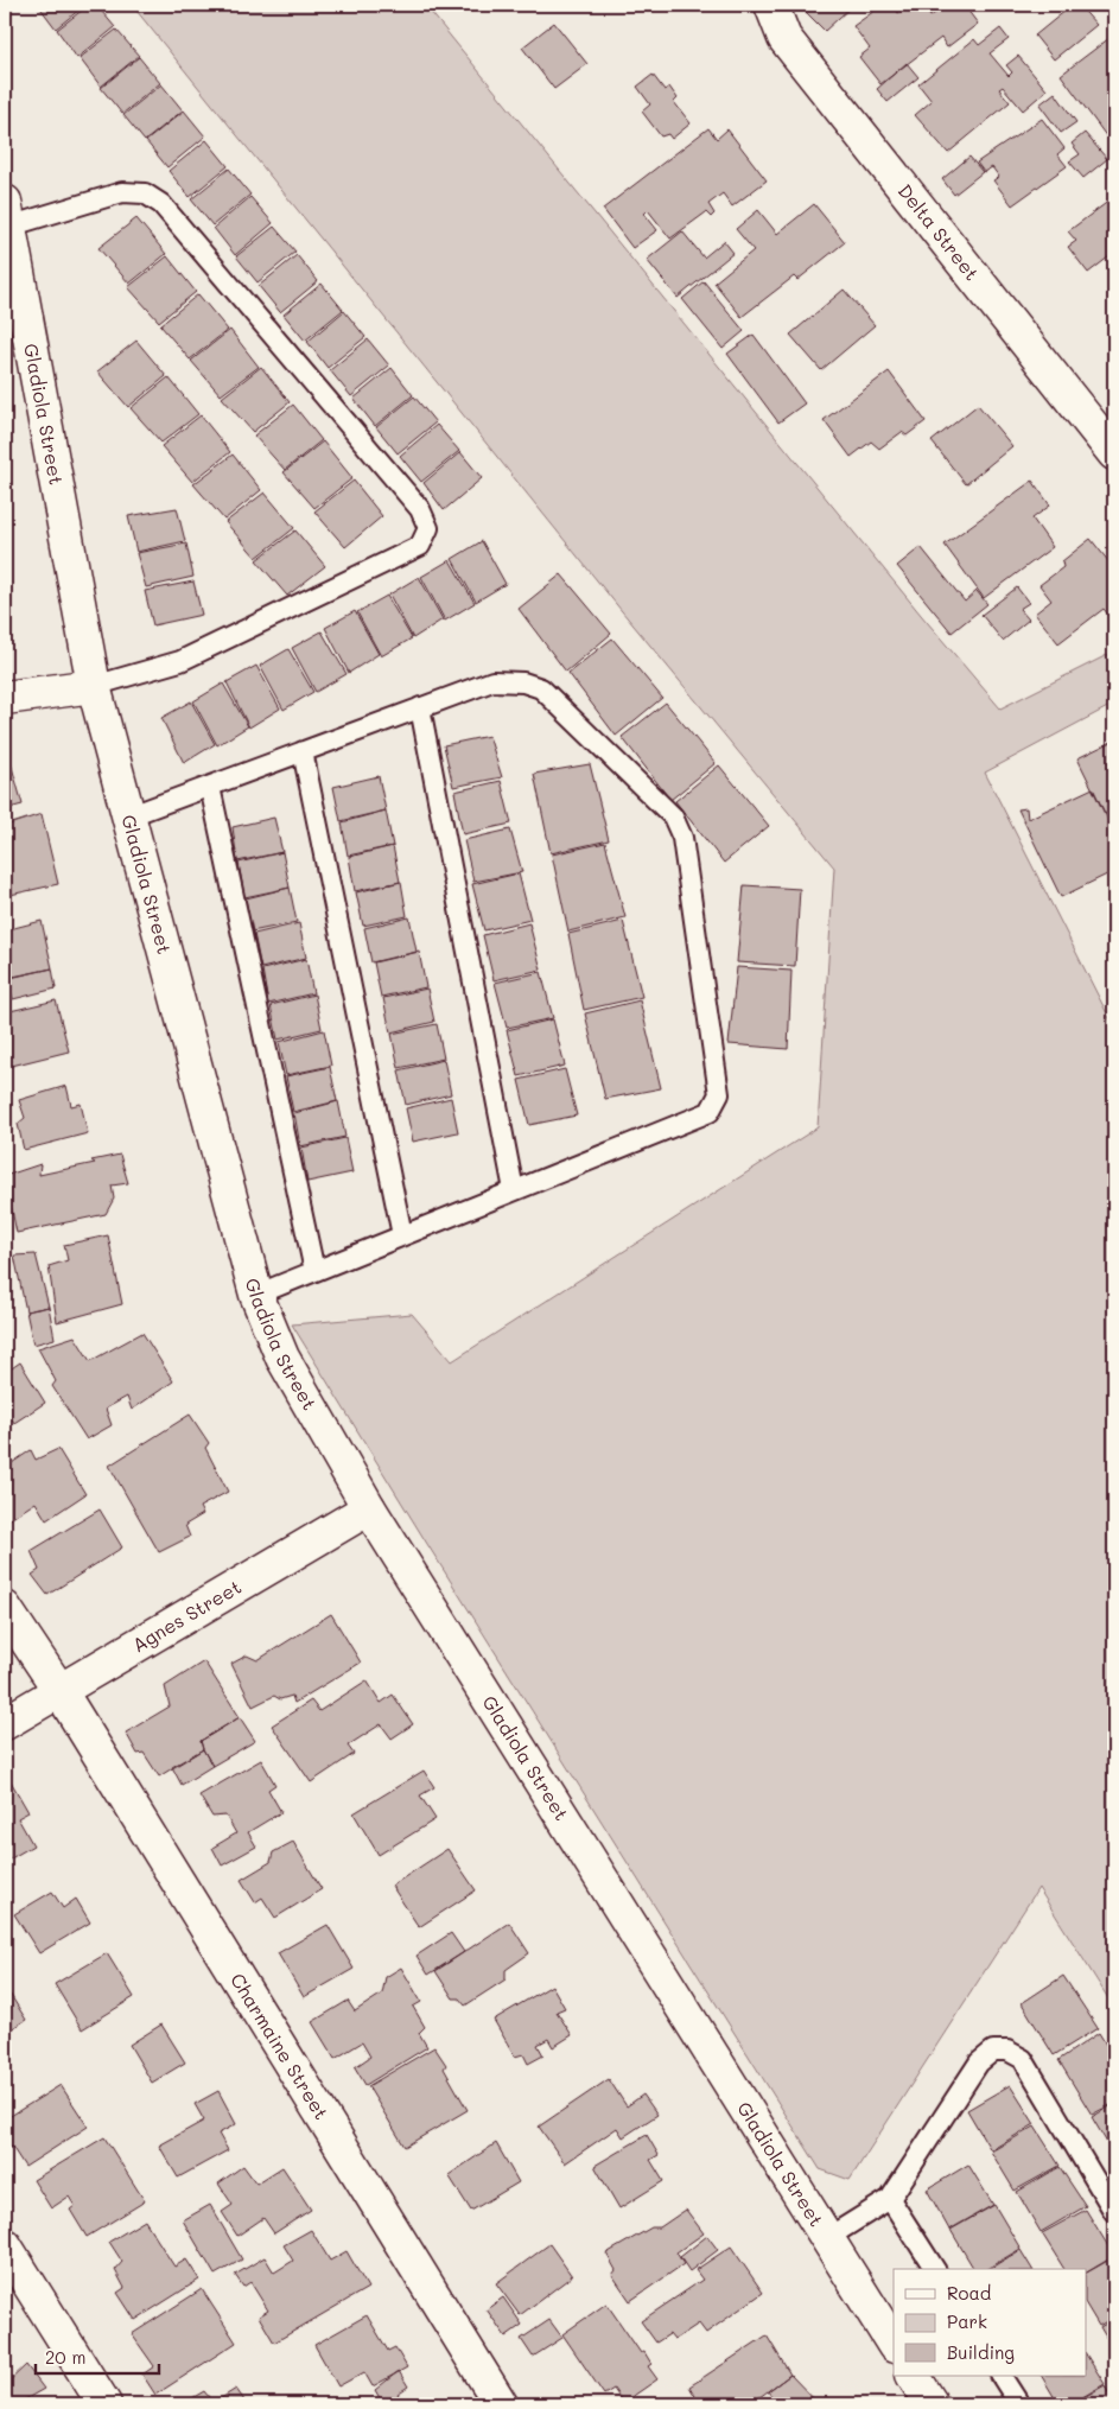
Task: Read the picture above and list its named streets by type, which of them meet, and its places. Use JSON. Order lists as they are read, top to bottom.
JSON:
{
  "streets": {
    "street": [
      "Delta Street",
      "Gladiola Street",
      "Agnes Street",
      "Charmaine Street"
    ]
  },
  "crossings": [
    ["Gladiola Street", "Agnes Street"],
    ["Agnes Street", "Charmaine Street"]
  ],
  "legend": ["Road", "Park", "Building"],
  "scale_bar": "20 m"
}
